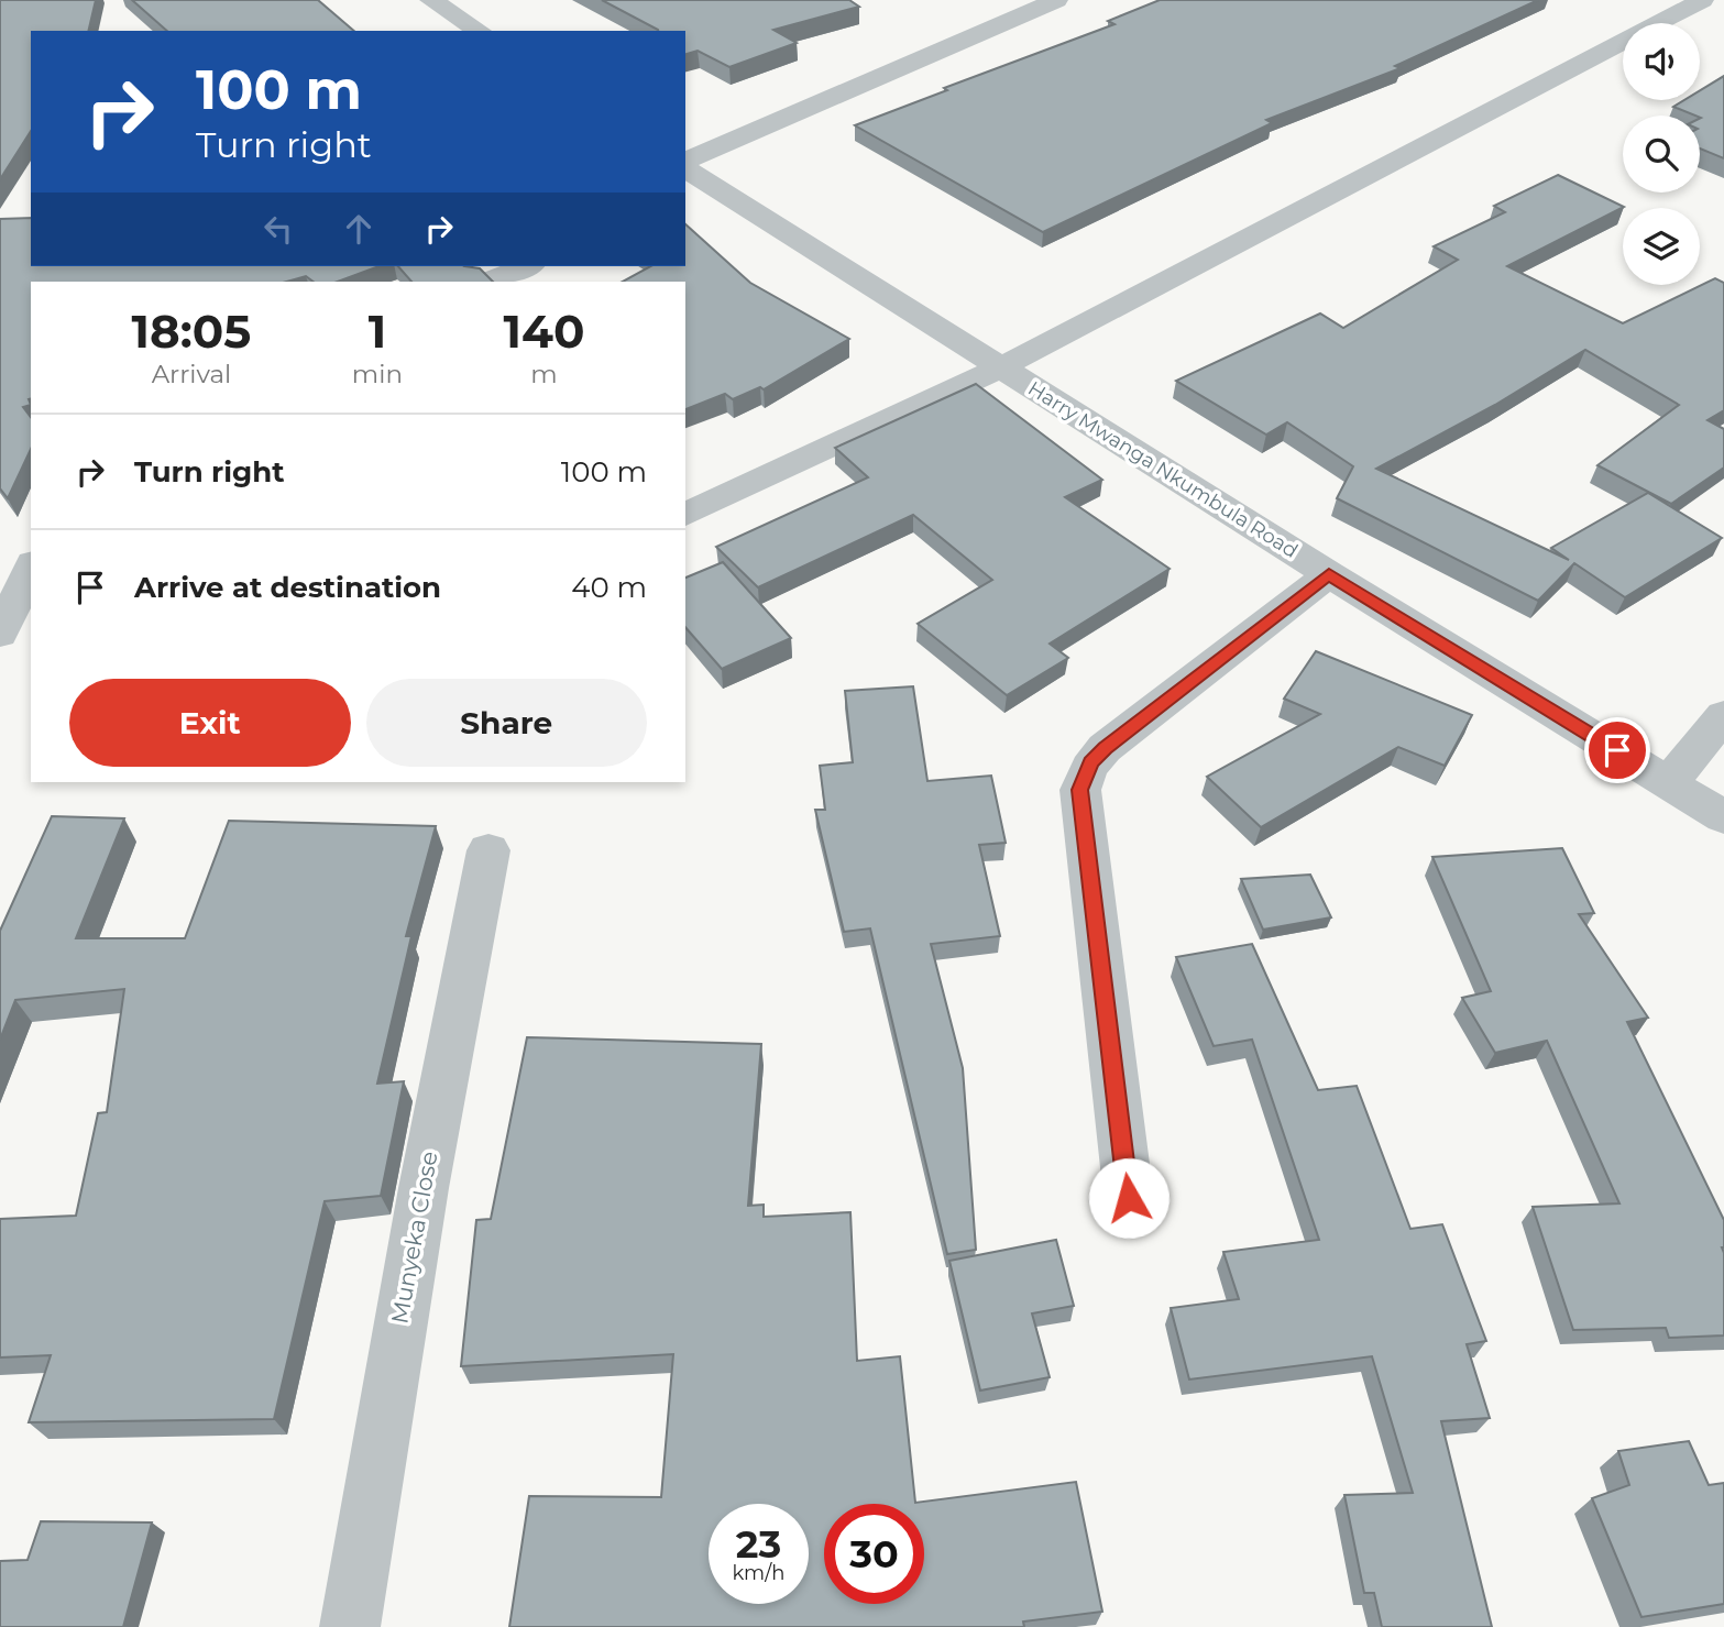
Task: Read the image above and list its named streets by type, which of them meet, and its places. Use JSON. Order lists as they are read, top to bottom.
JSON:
{
  "streets": {
    "street": ["Harry Mwanga Nkumbula Road", "Munyeka Close"]
  },
  "page": {
    "turn": ["100 m", "Turn right"],
    "eta": [
      "18:05",
      "Arrival",
      "1",
      "min",
      "140",
      "m"
    ],
    "list": [
      {
        "name": "Turn right",
        "value": "100 m"
      },
      {
        "name": "Arrive at destination",
        "value": "40 m"
      }
    ],
    "buttons": ["Exit", "Share"],
    "speed": "23 km/h",
    "limit": "30"
  }
}
